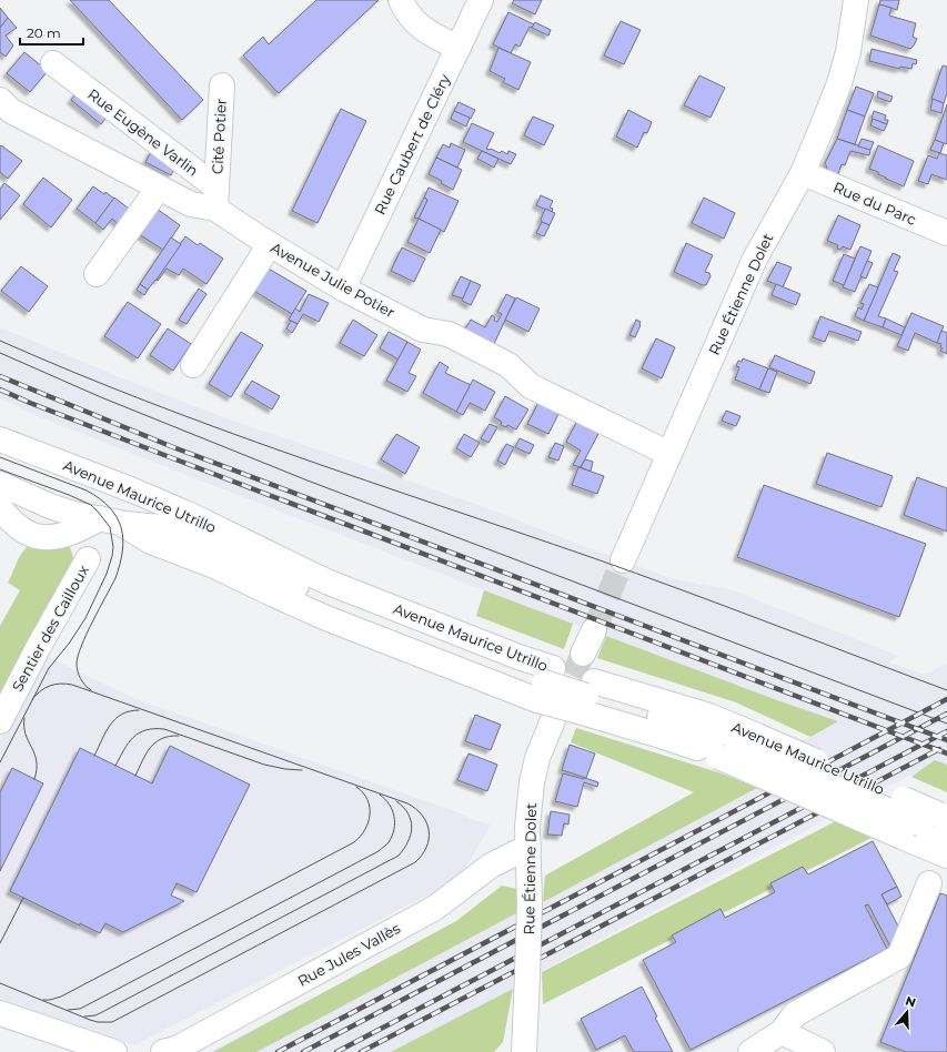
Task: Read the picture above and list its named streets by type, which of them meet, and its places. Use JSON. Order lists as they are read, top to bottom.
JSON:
{
  "streets": {
    "street": [
      "Rue Eugène Varlin",
      "Cité Potier",
      "Rue Caubert de Cléry",
      "Rue du Parc",
      "Avenue Julie Potier",
      "Rue Étienne Dolet",
      "Avenue Maurice Utrillo",
      "Sentier des Cailloux",
      "Rue Jules Vallès"
    ]
  },
  "crossings": [
    ["Rue Eugène Varlin", "Cité Potier"],
    ["Rue Eugène Varlin", "Avenue Julie Potier"],
    ["Cité Potier", "Avenue Julie Potier"],
    ["Rue Caubert de Cléry", "Avenue Julie Potier"],
    ["Rue du Parc", "Rue Étienne Dolet"],
    ["Avenue Julie Potier", "Rue Étienne Dolet"],
    ["Rue Étienne Dolet", "Avenue Maurice Utrillo"],
    ["Rue Étienne Dolet", "Rue Jules Vallès"]
  ],
  "scale_bar": "20 m",
  "north": "top"
}
